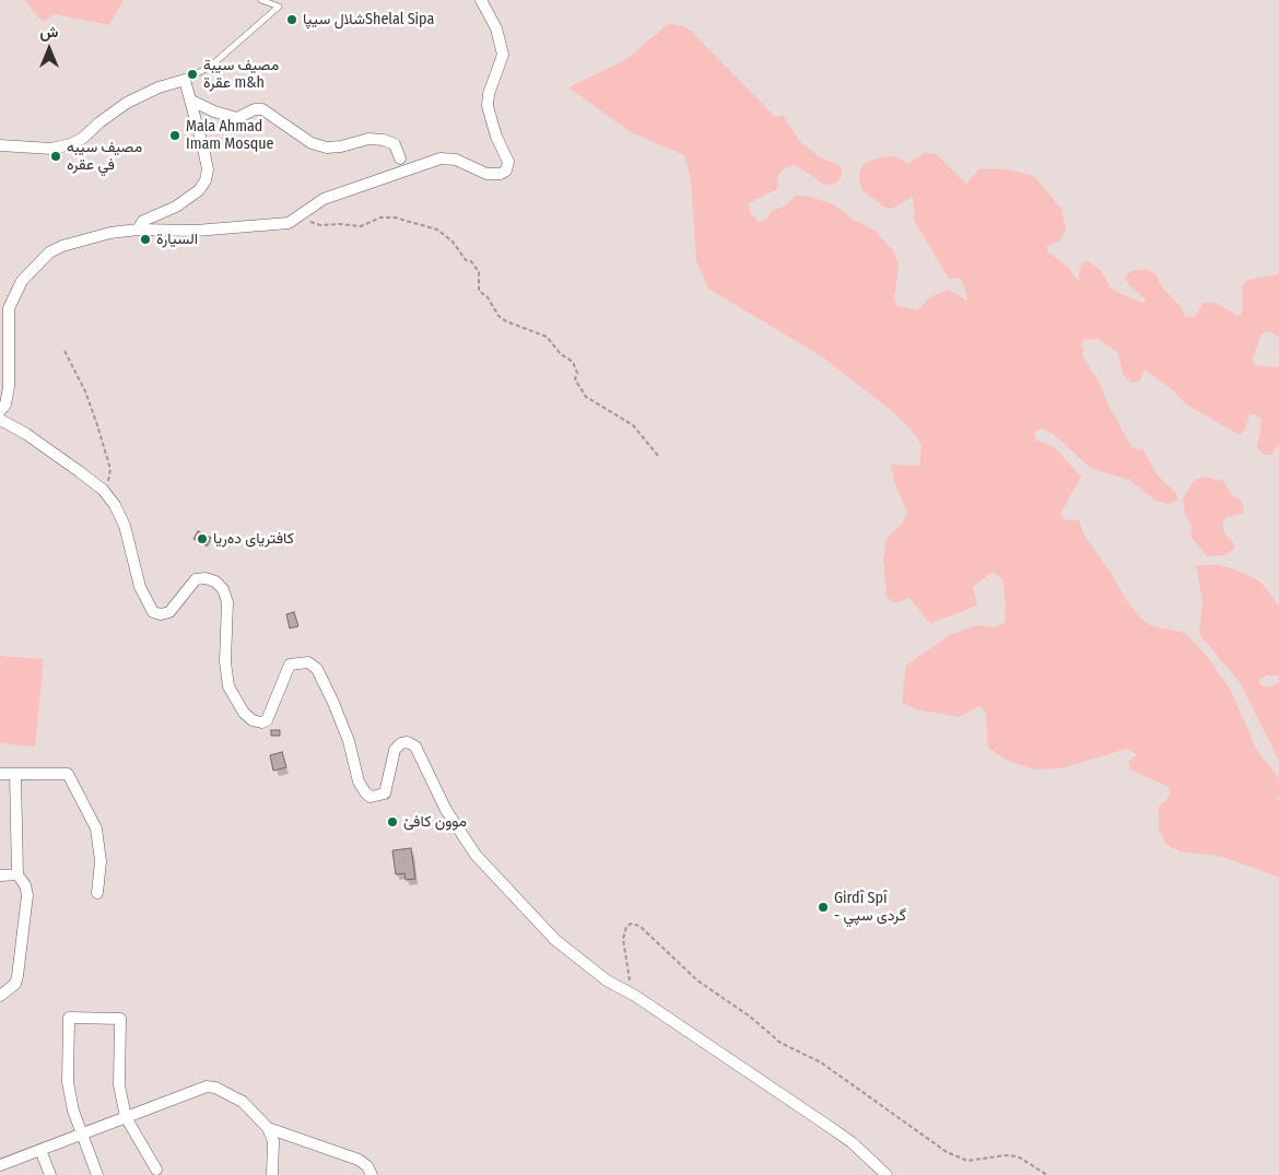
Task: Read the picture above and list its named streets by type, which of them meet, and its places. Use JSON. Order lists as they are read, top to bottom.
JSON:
{
  "places": [
    "شلال سیپاShelal Sipa",
    "مصيف سيبة عقرة m&h",
    "Mala Ahmad Imam Mosque",
    "مصيف سيبه في عقره",
    "السيارة",
    "کافتریای دەریا",
    "موون کافێ",
    "Girdî Spî - گردی سپي"
  ],
  "north": "top"
}
